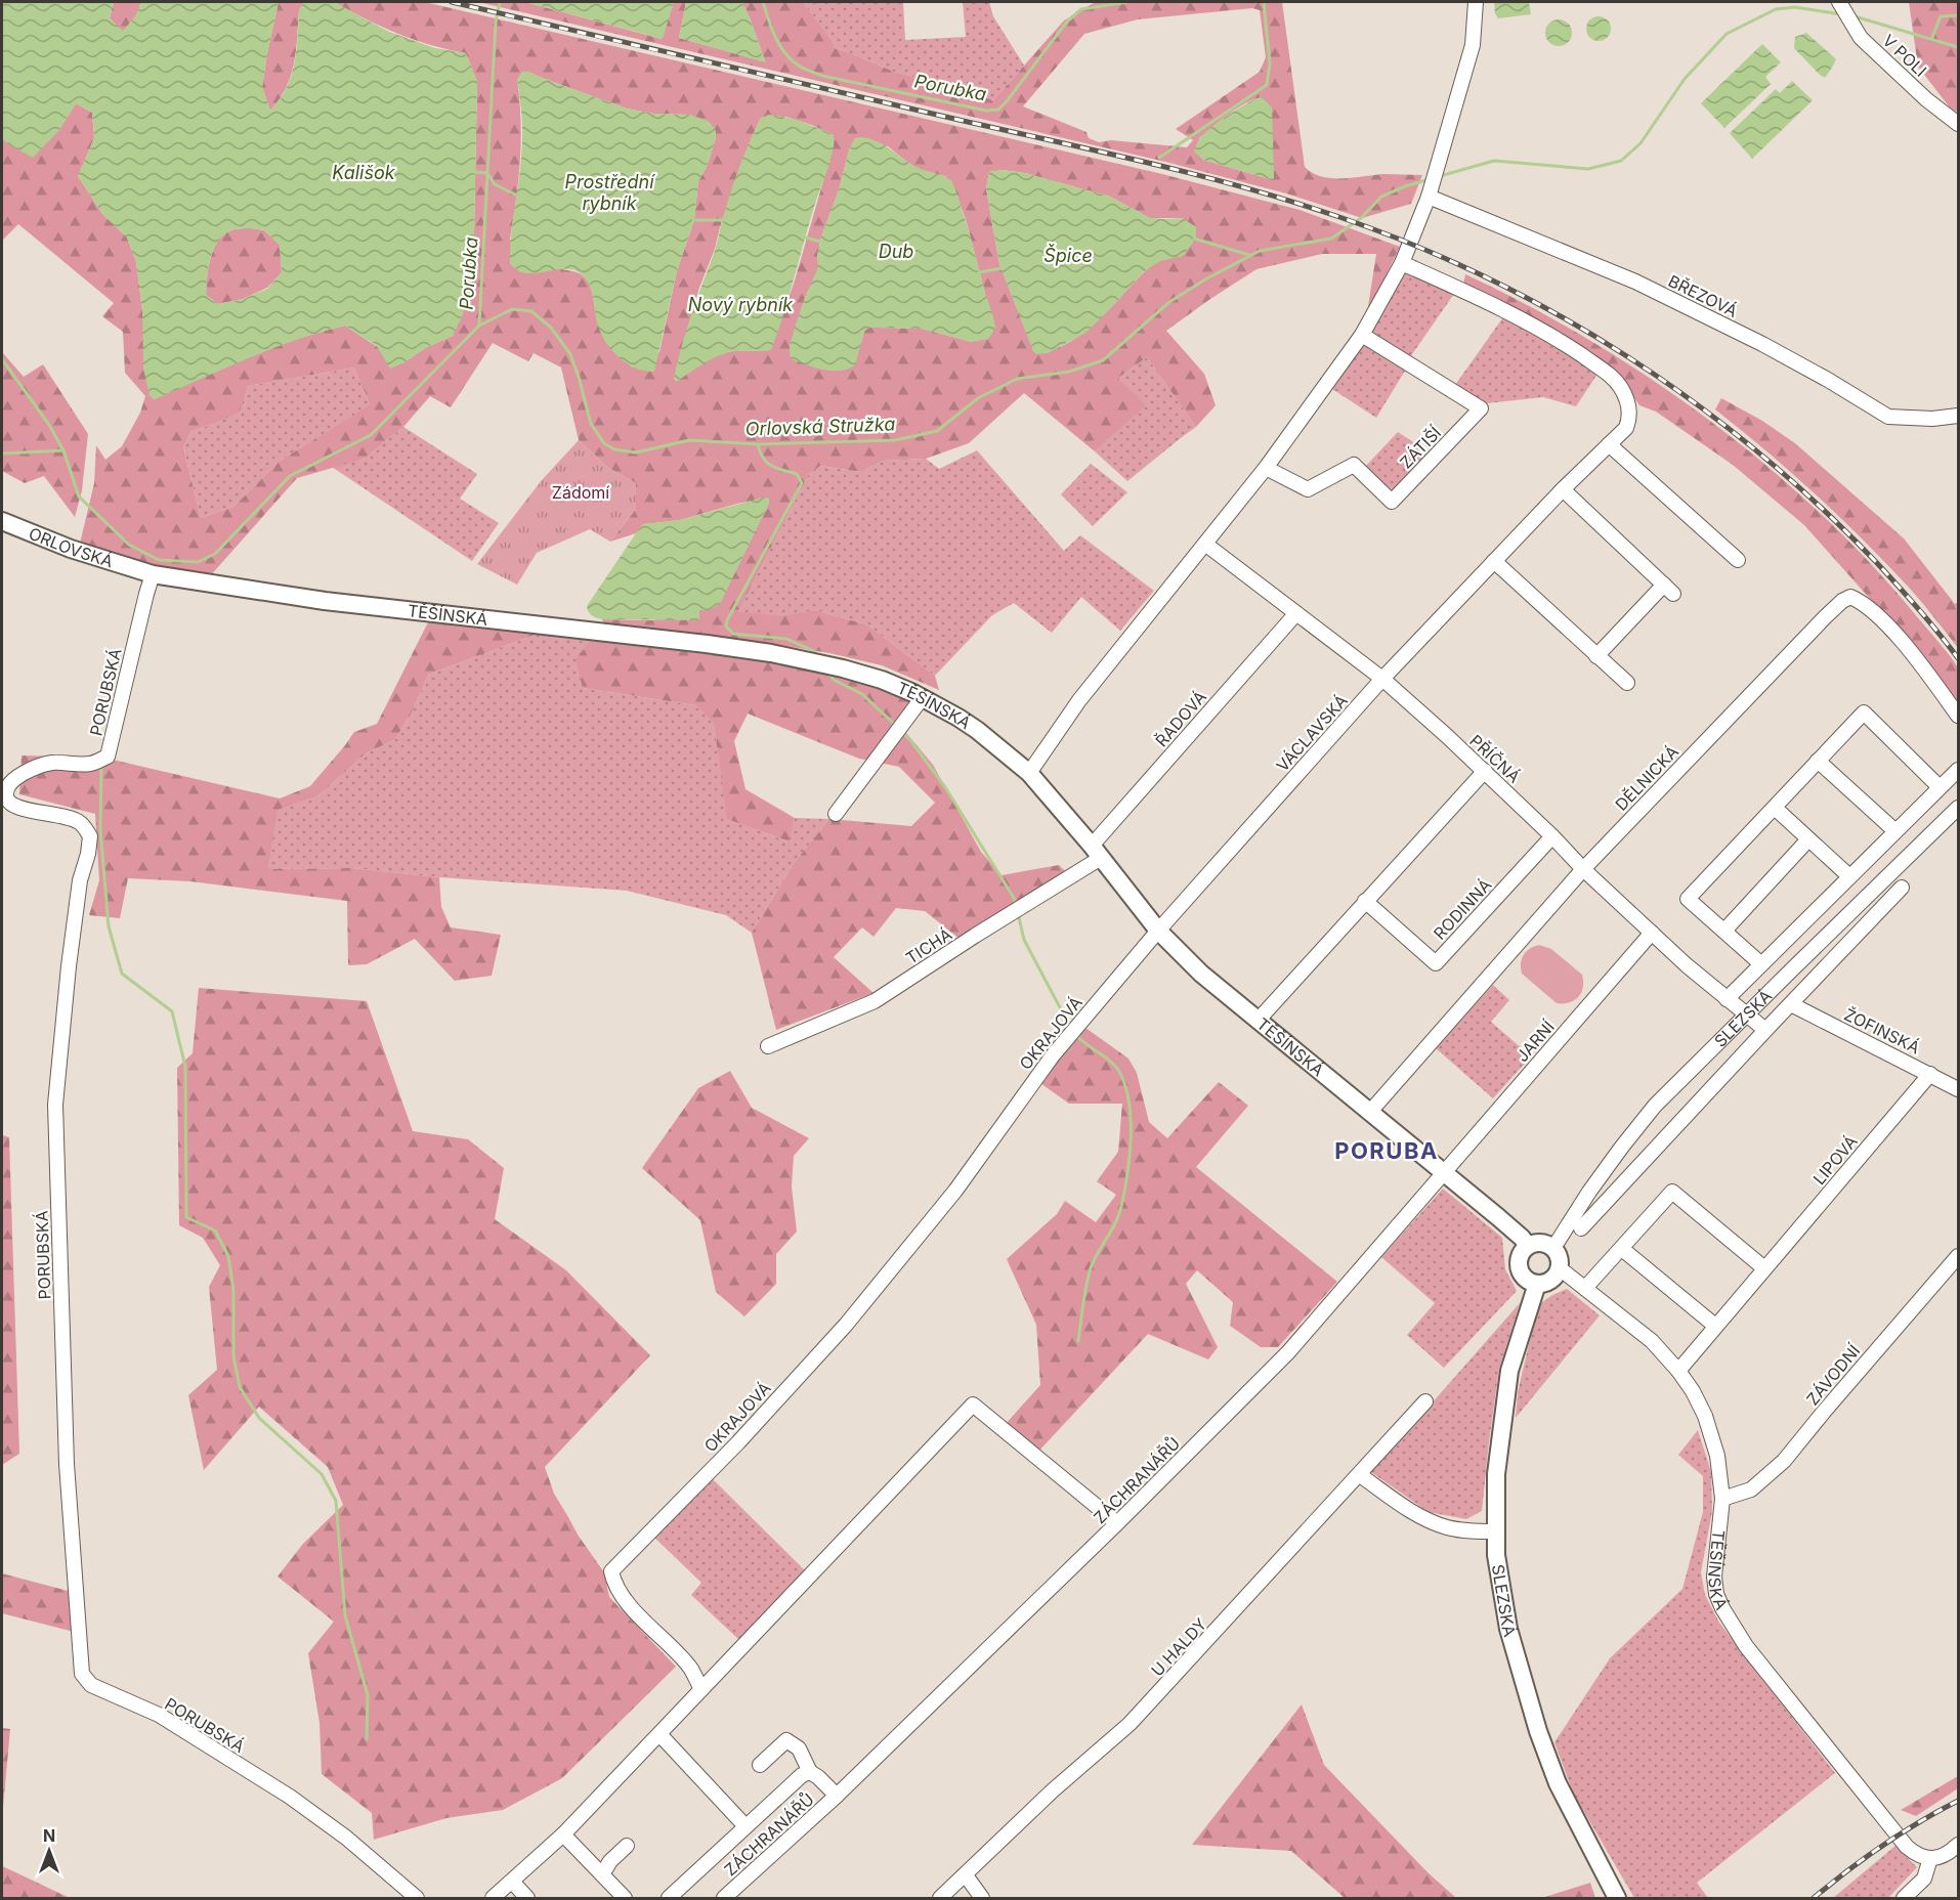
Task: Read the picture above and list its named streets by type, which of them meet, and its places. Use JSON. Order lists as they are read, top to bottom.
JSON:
{
  "streets": {
    "main road": ["ORLOVSKÁ", "TĚŠÍNSKÁ", "SLEZSKÁ"],
    "street": [
      "V POLI",
      "BŘEZOVÁ",
      "ZÁTIŠÍ",
      "PORUBSKÁ",
      "ŘADOVÁ",
      "VÁCLAVSKÁ",
      "PŘÍČNÁ",
      "DĚLNICKÁ",
      "RODINNÁ",
      "TICHÁ",
      "ŽOFINSKÁ",
      "OKRAJOVÁ",
      "JARNÍ",
      "LIPOVÁ",
      "ZÁVODNÍ",
      "ZÁCHRANÁŘŮ",
      "U HALDY"
    ]
  },
  "crossings": [
    ["ORLOVSKÁ", "TĚŠÍNSKÁ"],
    ["ORLOVSKÁ", "PORUBSKÁ"],
    ["TĚŠÍNSKÁ", "PORUBSKÁ"],
    ["TĚŠÍNSKÁ", "ŘADOVÁ"],
    ["TĚŠÍNSKÁ", "VÁCLAVSKÁ"],
    ["TĚŠÍNSKÁ", "DĚLNICKÁ"],
    ["TĚŠÍNSKÁ", "TICHÁ"],
    ["TĚŠÍNSKÁ", "SLEZSKÁ"],
    ["TĚŠÍNSKÁ", "OKRAJOVÁ"],
    ["TĚŠÍNSKÁ", "JARNÍ"],
    ["TĚŠÍNSKÁ", "LIPOVÁ"],
    ["TĚŠÍNSKÁ", "ZÁVODNÍ"],
    ["TĚŠÍNSKÁ", "ZÁCHRANÁŘŮ"],
    ["ŘADOVÁ", "PŘÍČNÁ"],
    ["ŘADOVÁ", "TICHÁ"],
    ["VÁCLAVSKÁ", "PŘÍČNÁ"],
    ["VÁCLAVSKÁ", "OKRAJOVÁ"],
    ["PŘÍČNÁ", "DĚLNICKÁ"],
    ["PŘÍČNÁ", "RODINNÁ"],
    ["PŘÍČNÁ", "SLEZSKÁ"],
    ["PŘÍČNÁ", "JARNÍ"],
    ["SLEZSKÁ", "ŽOFINSKÁ"],
    ["ŽOFINSKÁ", "LIPOVÁ"],
    ["OKRAJOVÁ", "ZÁCHRANÁŘŮ"],
    ["JARNÍ", "ZÁCHRANÁŘŮ"]
  ],
  "districts": ["PORUBA"],
  "water": [
    "Porubka",
    "Kališok",
    "Prostřední rybník",
    "Dub",
    "Špice",
    "Nový rybník",
    "Orlovská Stružka"
  ],
  "parks": ["Zádomí"],
  "north": "top"
}
